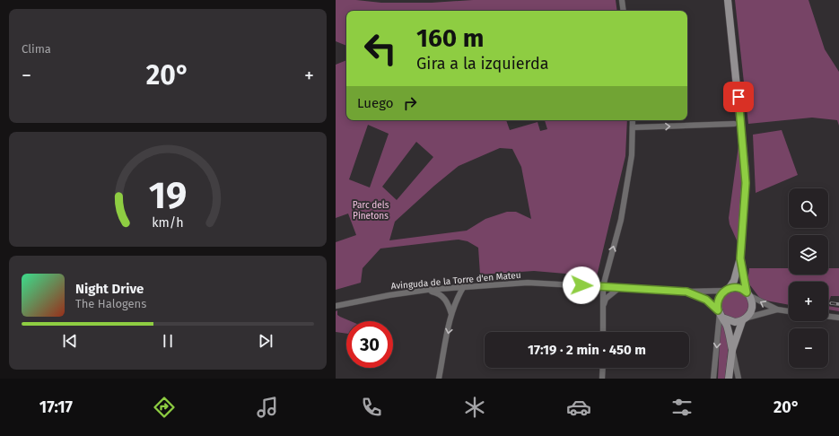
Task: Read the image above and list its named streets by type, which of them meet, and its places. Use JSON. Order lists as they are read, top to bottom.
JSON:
{
  "streets": {
    "street": ["Avinguda de la Torre d'en Mateu"]
  },
  "parks": ["Parc dels Pinetons"],
  "page": {
    "tile": "Clima",
    "turn": ["160 m", "Gira a la izquierda"],
    "heat": ["−", "20°", "+"],
    "then": "Luego",
    "map_buttons": ["+", "−"],
    "song": ["Night Drive", "The Halogens"],
    "limit": "30",
    "trip": "17:19 · 2 min · 450 m",
    "tabs": ["17:17", "20°"],
    "gauge": ["19", "km/h"]
  }
}
